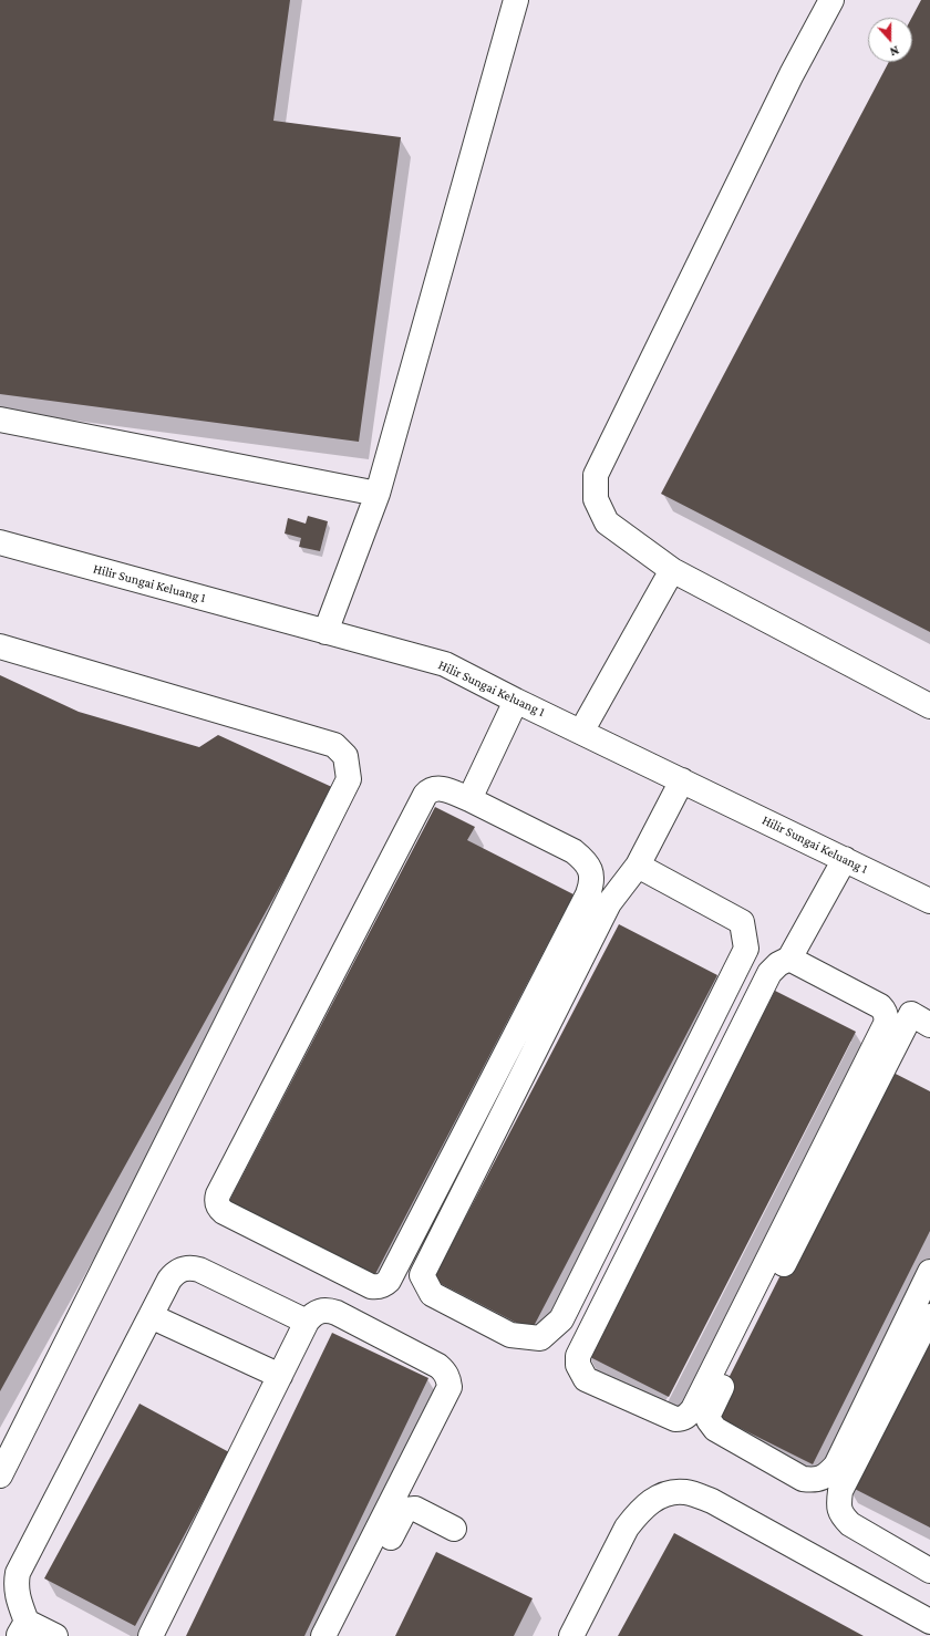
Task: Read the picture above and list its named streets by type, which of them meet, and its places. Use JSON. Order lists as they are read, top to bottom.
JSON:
{
  "streets": {
    "street": ["Hilir Sungai Keluang 1"]
  },
  "north": "bottom"
}
